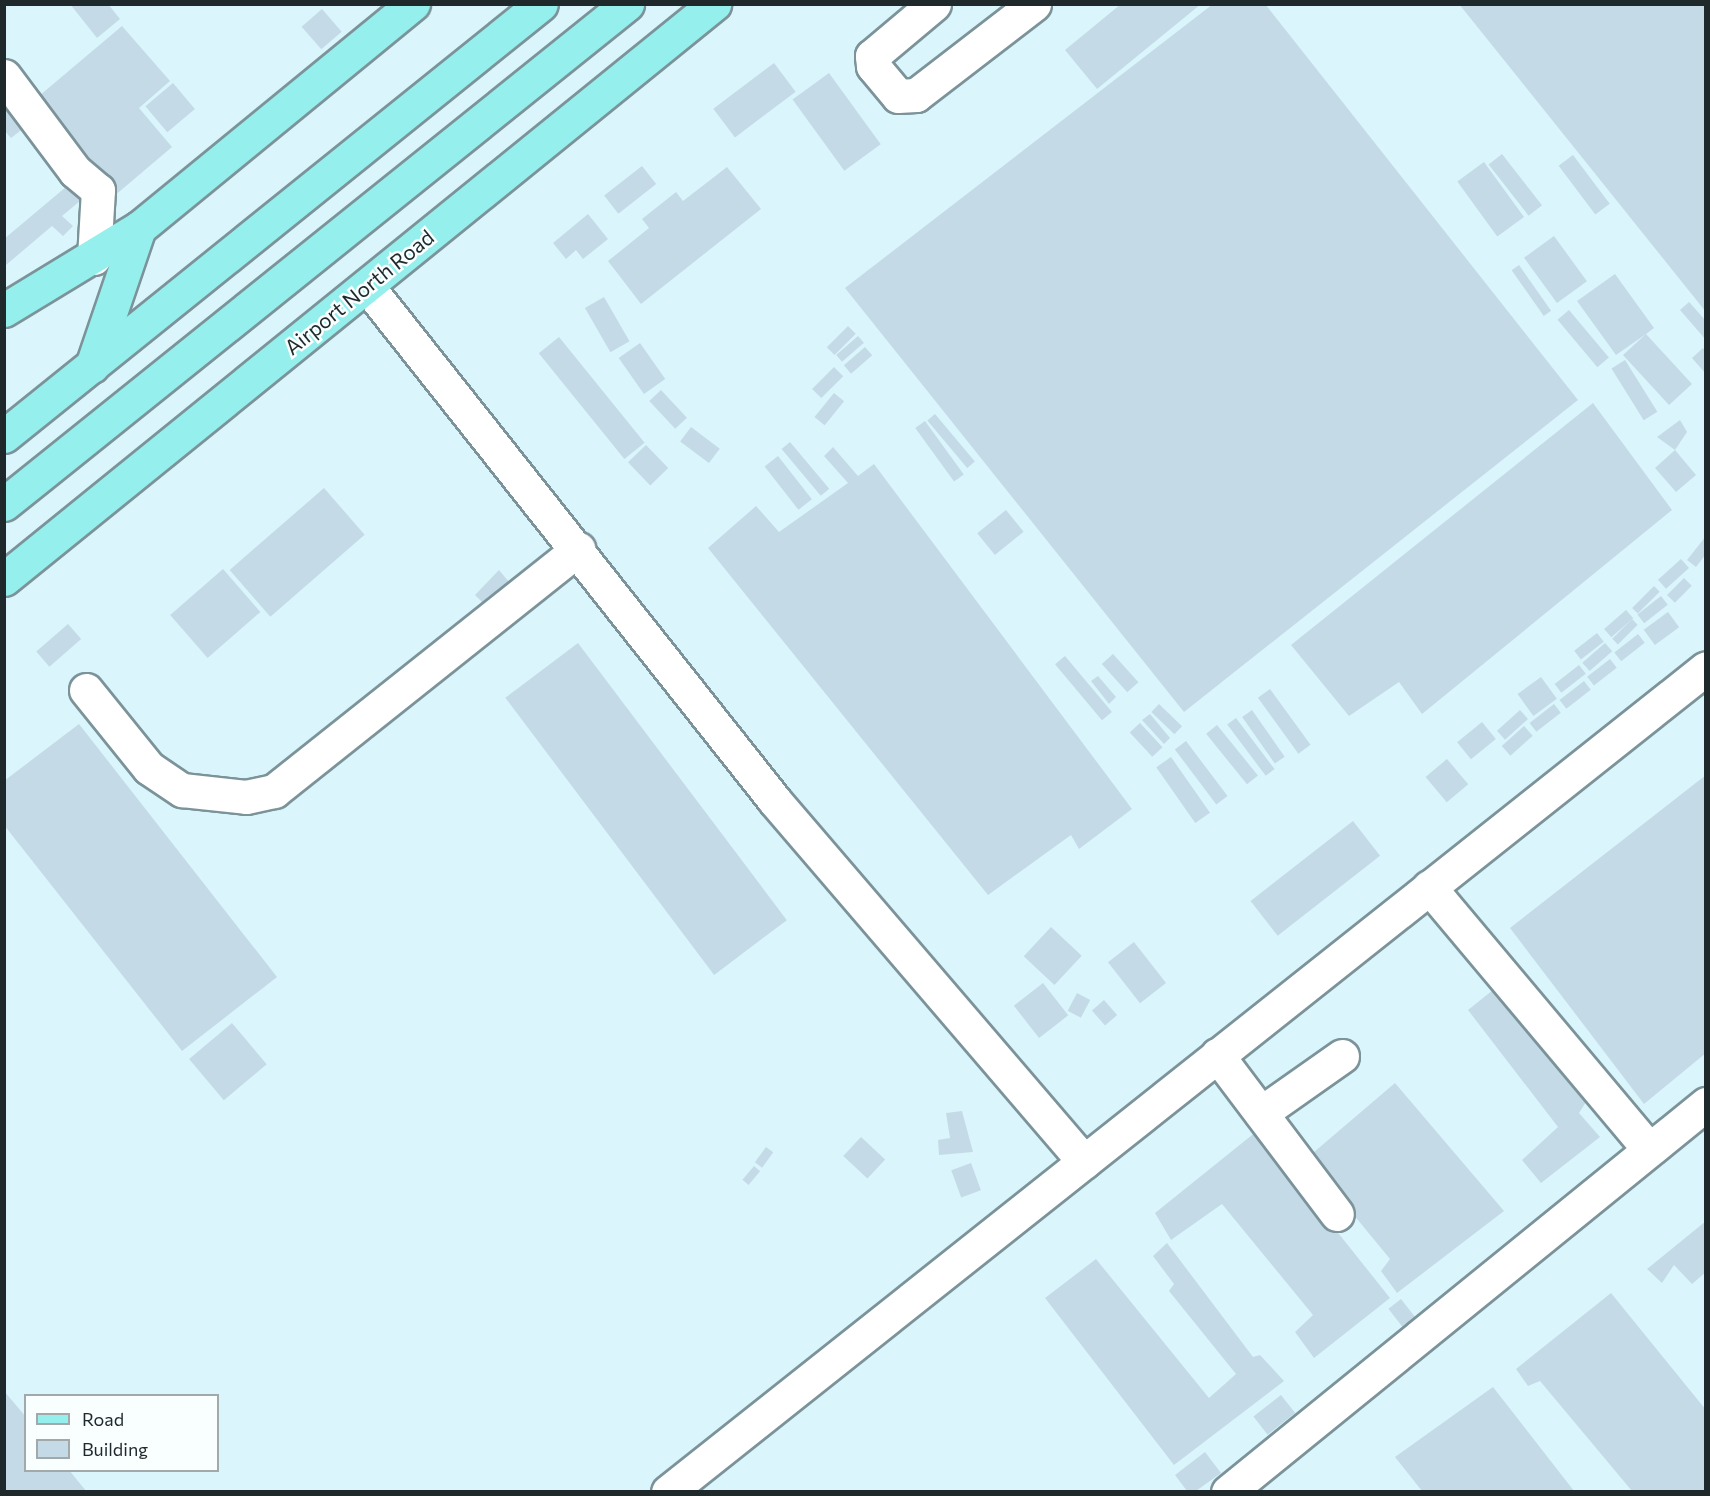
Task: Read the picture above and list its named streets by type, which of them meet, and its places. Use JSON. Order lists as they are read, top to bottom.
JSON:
{
  "streets": {
    "main road": ["Airport North Road"]
  },
  "legend": ["Road", "Building"]
}
